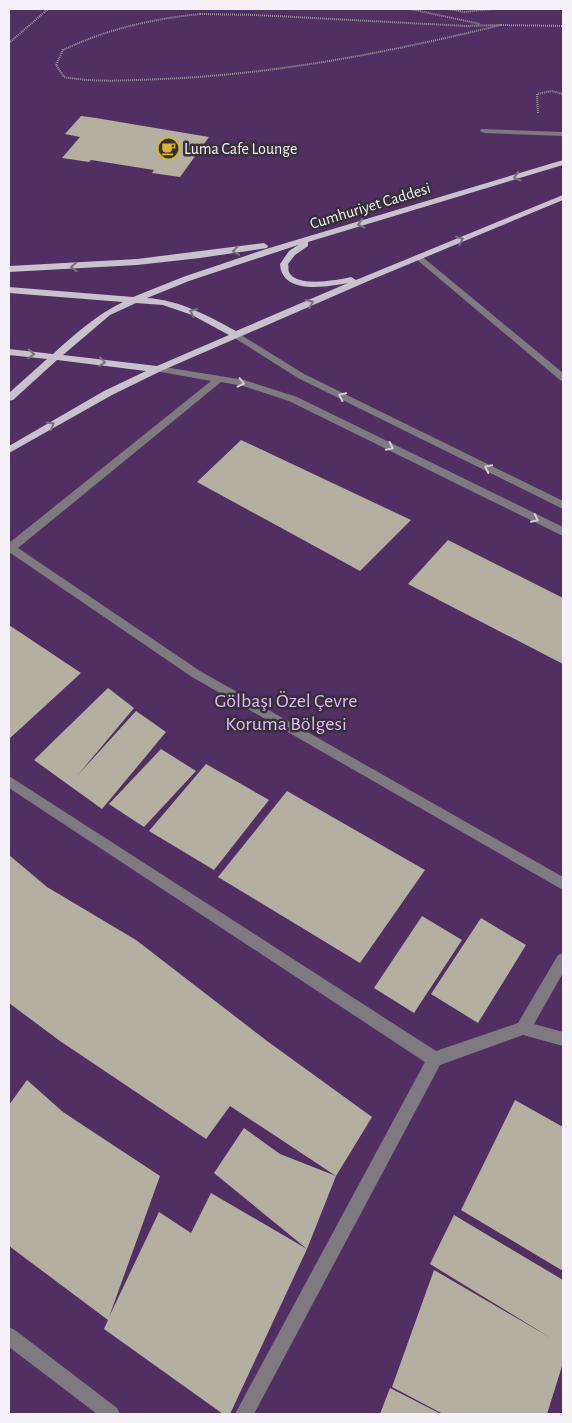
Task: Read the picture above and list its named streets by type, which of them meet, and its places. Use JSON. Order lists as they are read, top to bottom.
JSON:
{
  "streets": {
    "main road": ["Cumhuriyet Caddesi"]
  },
  "parks": ["Gölbaşı Özel Çevre Koruma Bölgesi"],
  "places": {
    "cafe": ["Luma Cafe Lounge"]
  }
}
